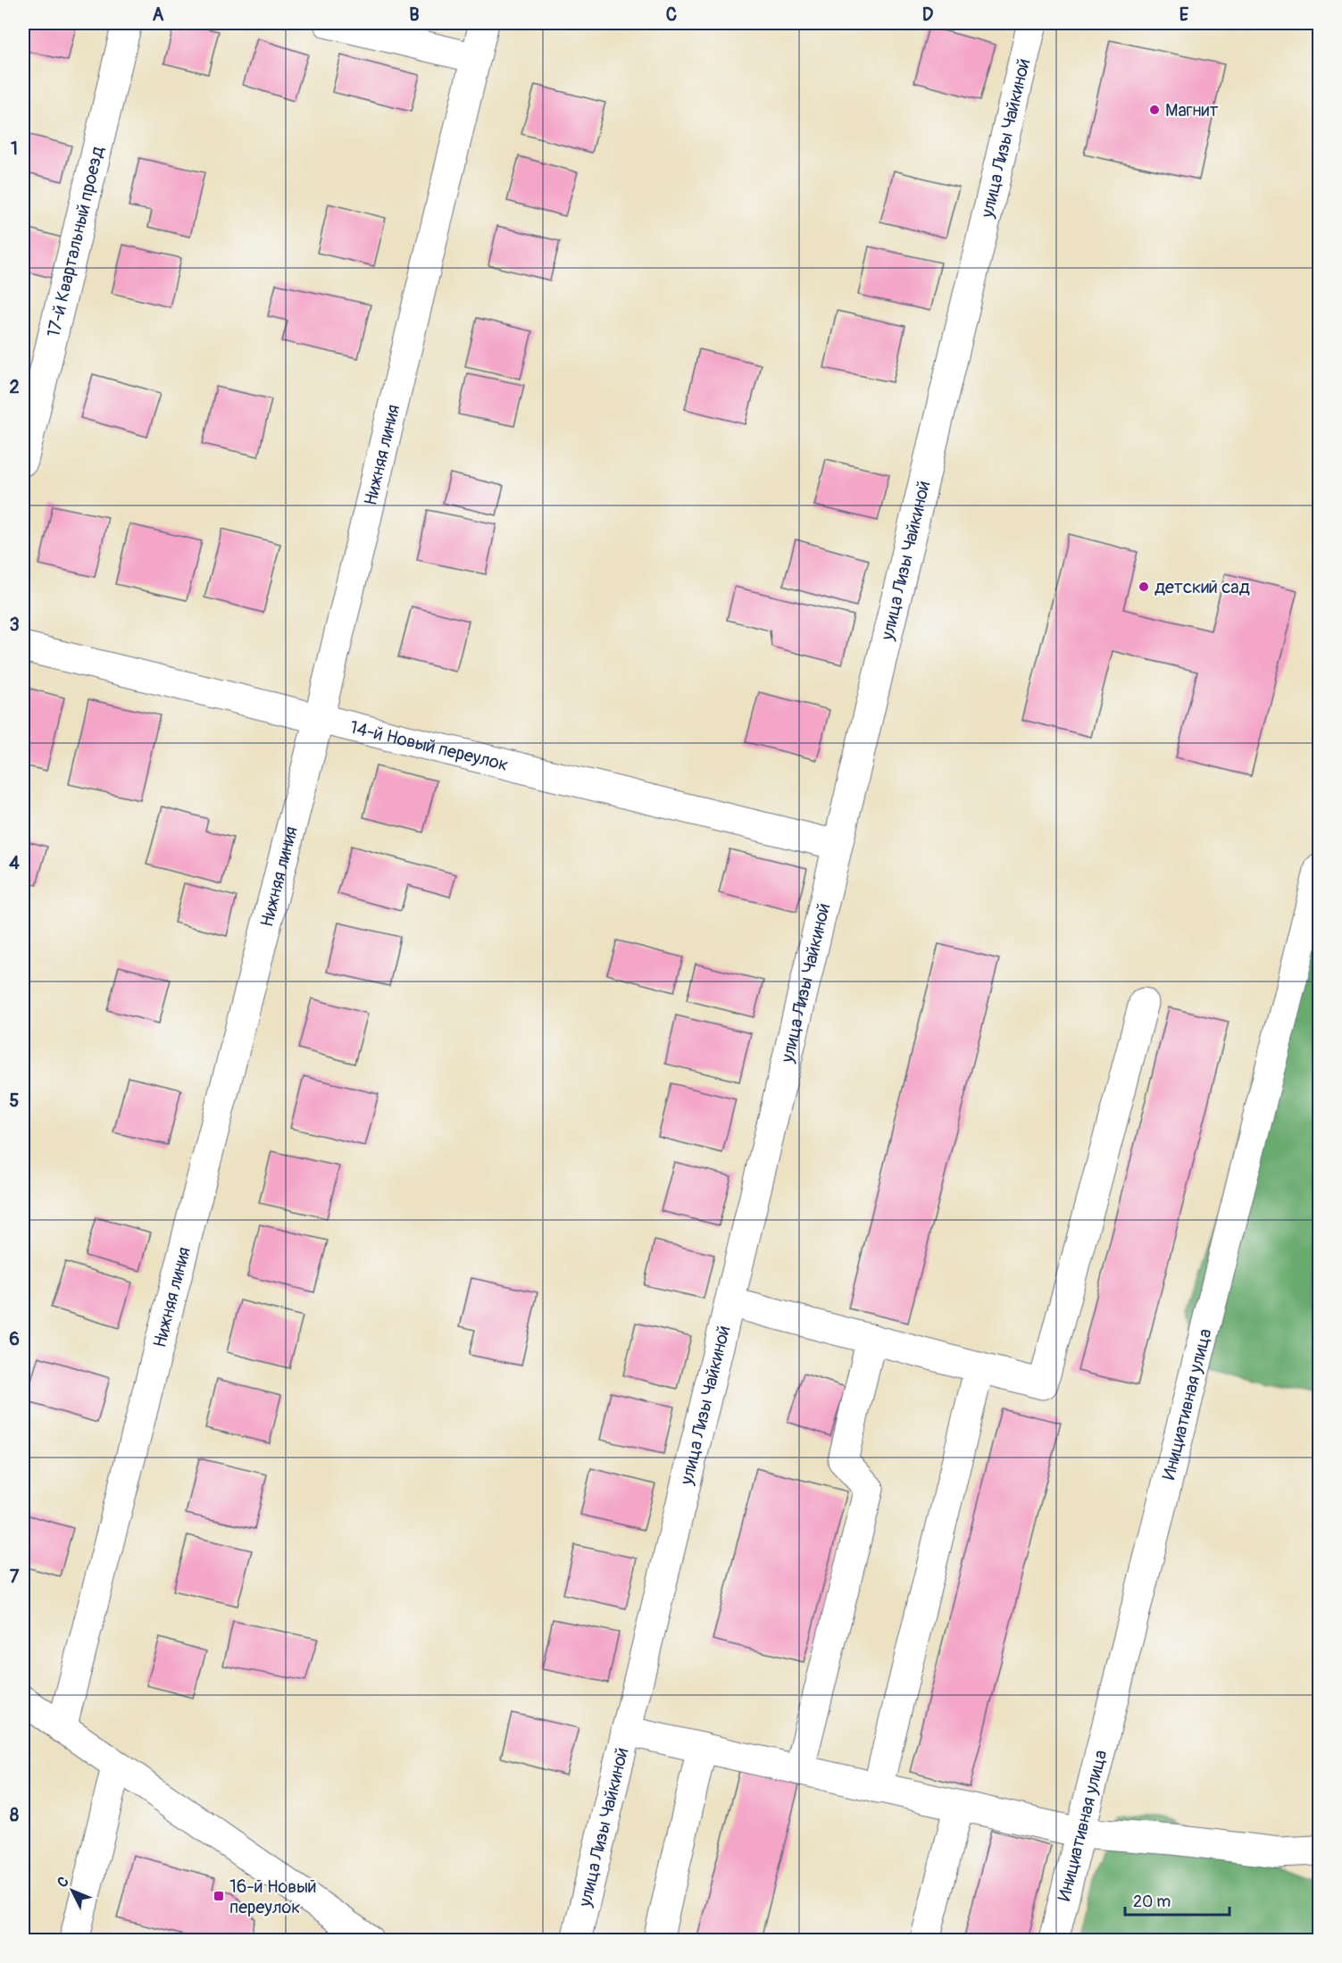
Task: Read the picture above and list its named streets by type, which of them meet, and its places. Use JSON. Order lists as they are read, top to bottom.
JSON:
{
  "streets": {
    "street": [
      "улица Лизы Чайкиной",
      "17-й Квартальный проезд",
      "Нижняя линия",
      "14-й Новый переулок",
      "Инициативная улица"
    ]
  },
  "crossings": [
    ["улица Лизы Чайкиной", "14-й Новый переулок"],
    ["Нижняя линия", "14-й Новый переулок"]
  ],
  "places": {
    "other": ["Магнит", "детский сад"],
    "transit": ["16-й Новый переулок"]
  },
  "scale_bar": "20 m",
  "north": "top left",
  "grid": {
    "columns": [
      "A",
      "B",
      "C",
      "D",
      "E"
    ],
    "rows": [
      "1",
      "2",
      "3",
      "4",
      "5",
      "6",
      "7",
      "8"
    ]
  }
}
